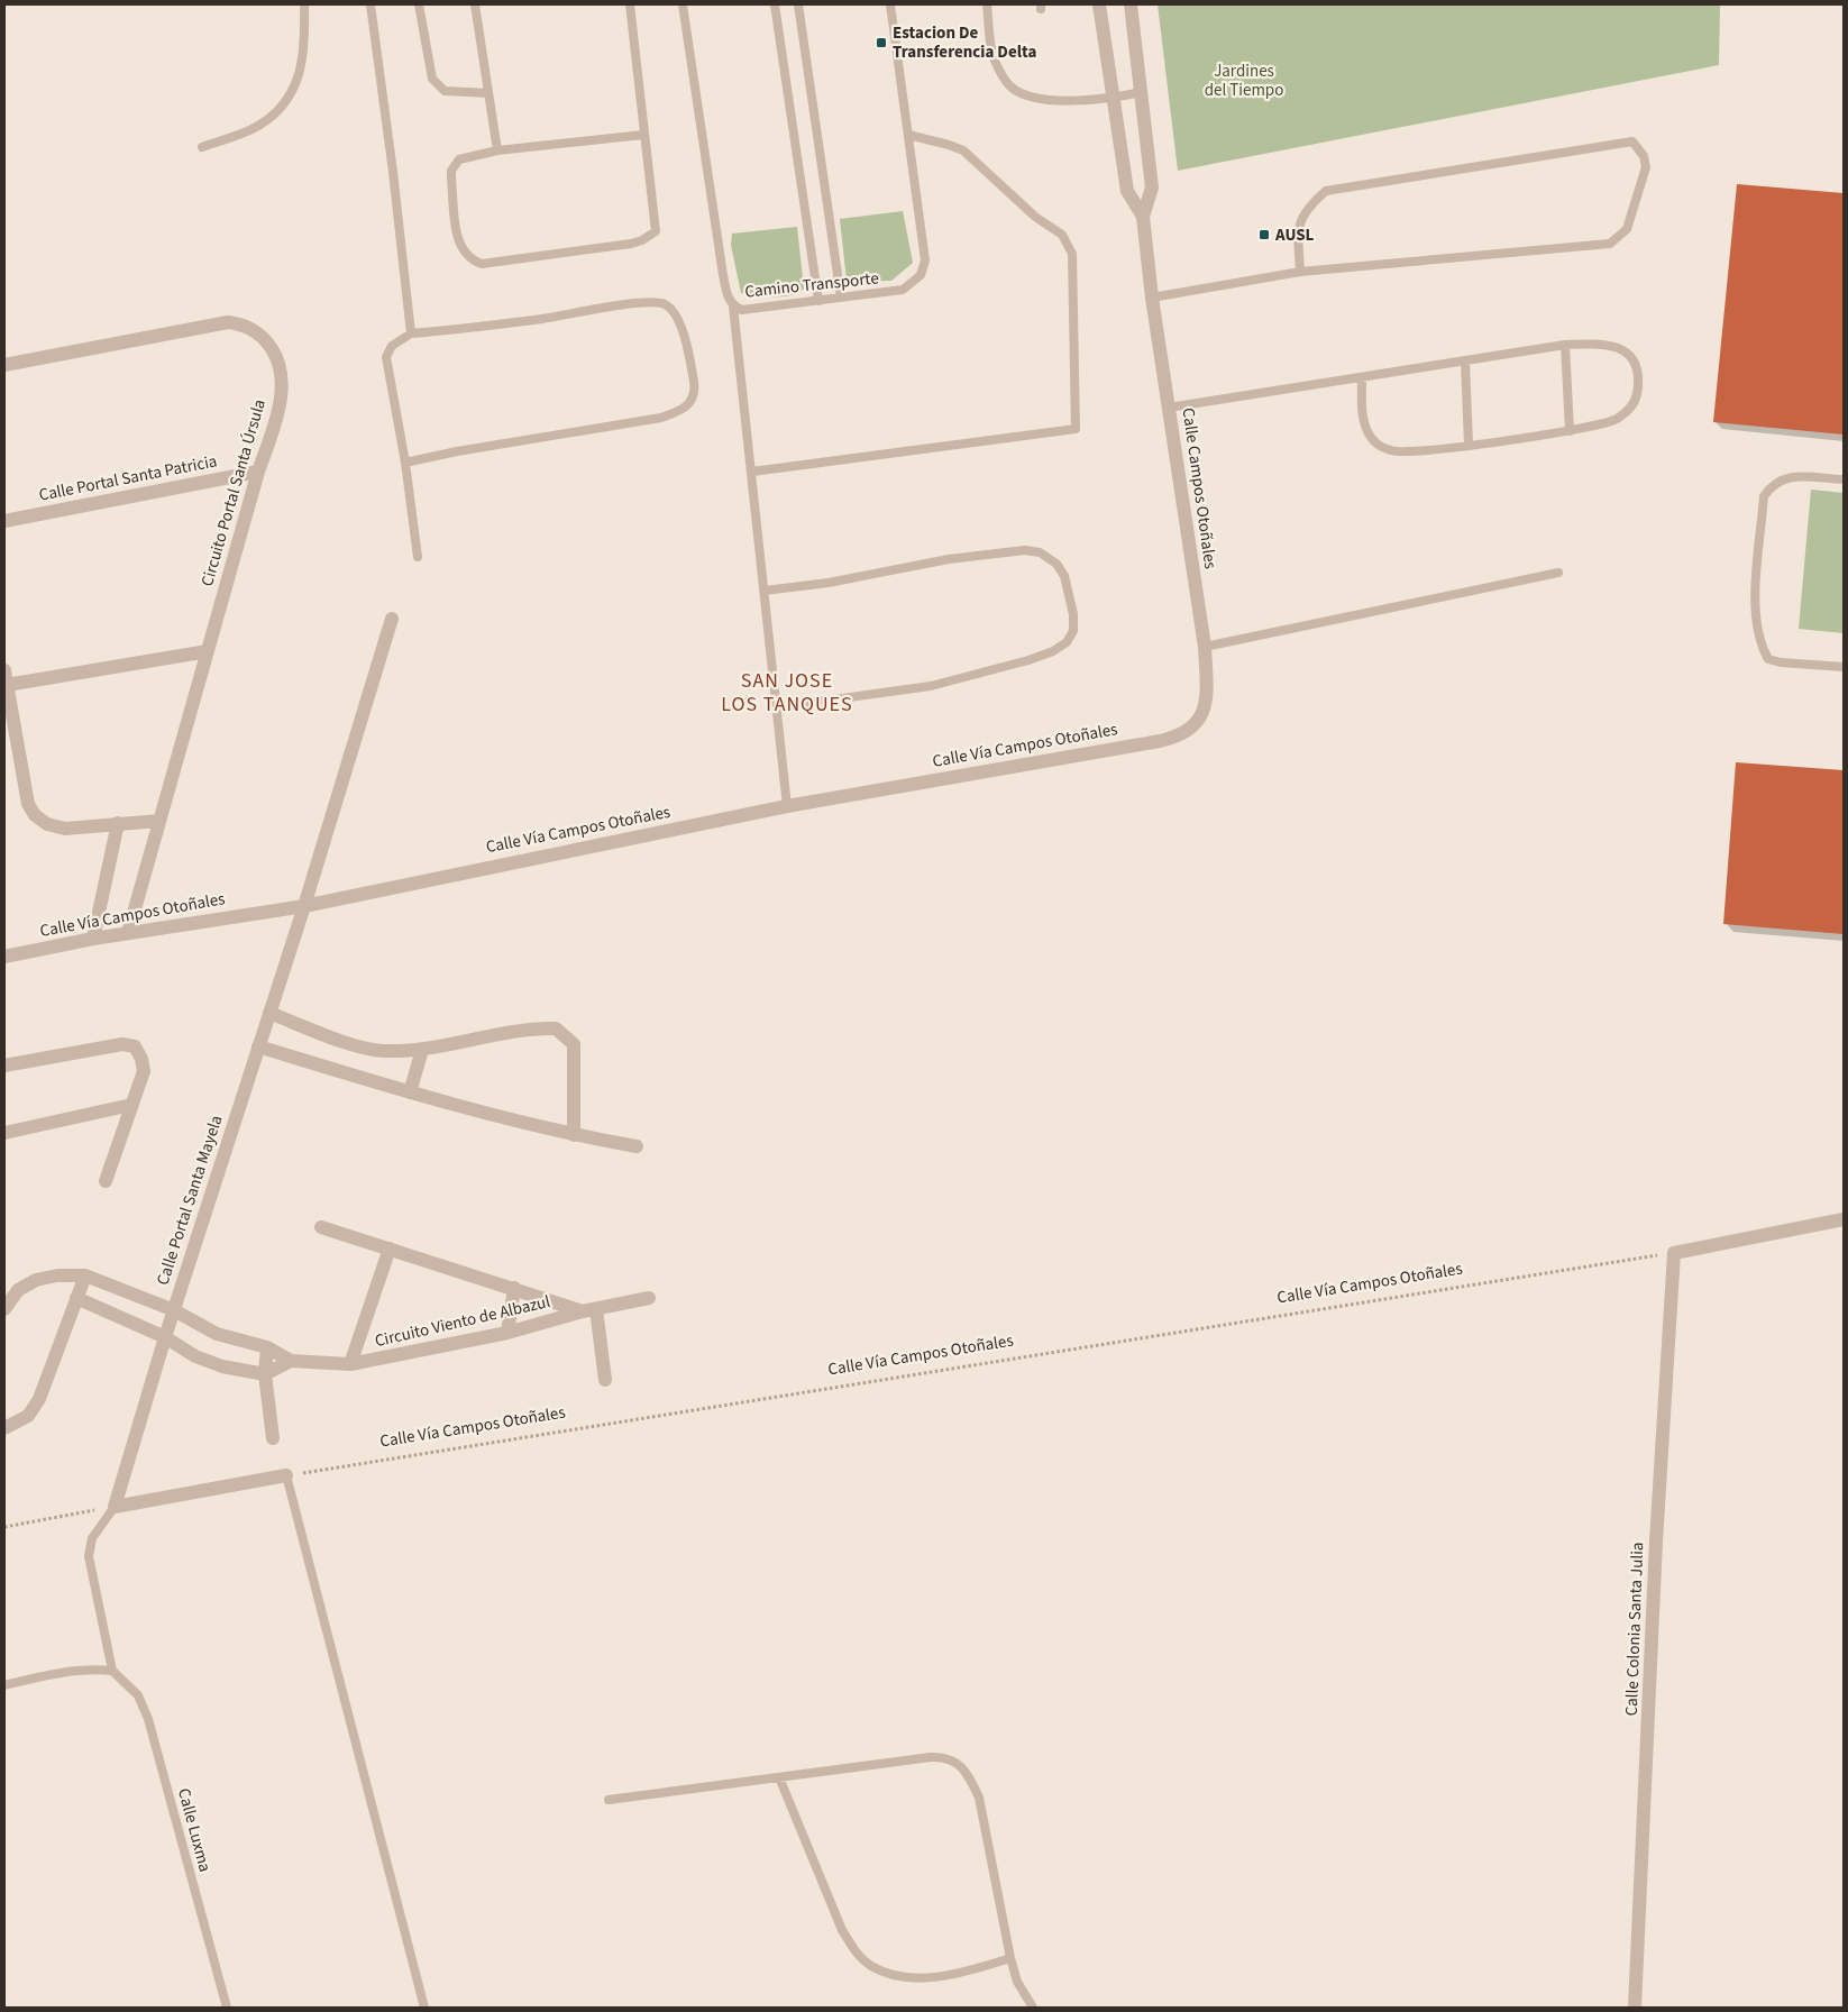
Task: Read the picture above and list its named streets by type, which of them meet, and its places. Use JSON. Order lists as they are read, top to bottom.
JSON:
{
  "streets": {
    "street": [
      "Calle Portal Santa Patricia",
      "Calle Campos Otoñales",
      "Circuito Portal Santa Úrsula",
      "Calle Vía Campos Otoñales",
      "Calle Portal Santa Mayela",
      "Circuito Viento de Albazul",
      "Calle Colonia Santa Julia"
    ],
    "lane": ["Camino Transporte", "Calle Luxma"]
  },
  "crossings": [
    ["Calle Portal Santa Patricia", "Circuito Portal Santa Úrsula"],
    ["Calle Campos Otoñales", "Calle Vía Campos Otoñales"],
    ["Circuito Portal Santa Úrsula", "Calle Vía Campos Otoñales"],
    ["Calle Vía Campos Otoñales", "Calle Portal Santa Mayela"],
    ["Calle Vía Campos Otoñales", "Calle Colonia Santa Julia"],
    ["Calle Portal Santa Mayela", "Circuito Viento de Albazul"]
  ],
  "districts": ["SAN JOSE LOS TANQUES"],
  "parks": ["Jardines del Tiempo"],
  "places": {
    "transit": ["Estacion De Transferencia Delta", "AUSL"]
  }
}
